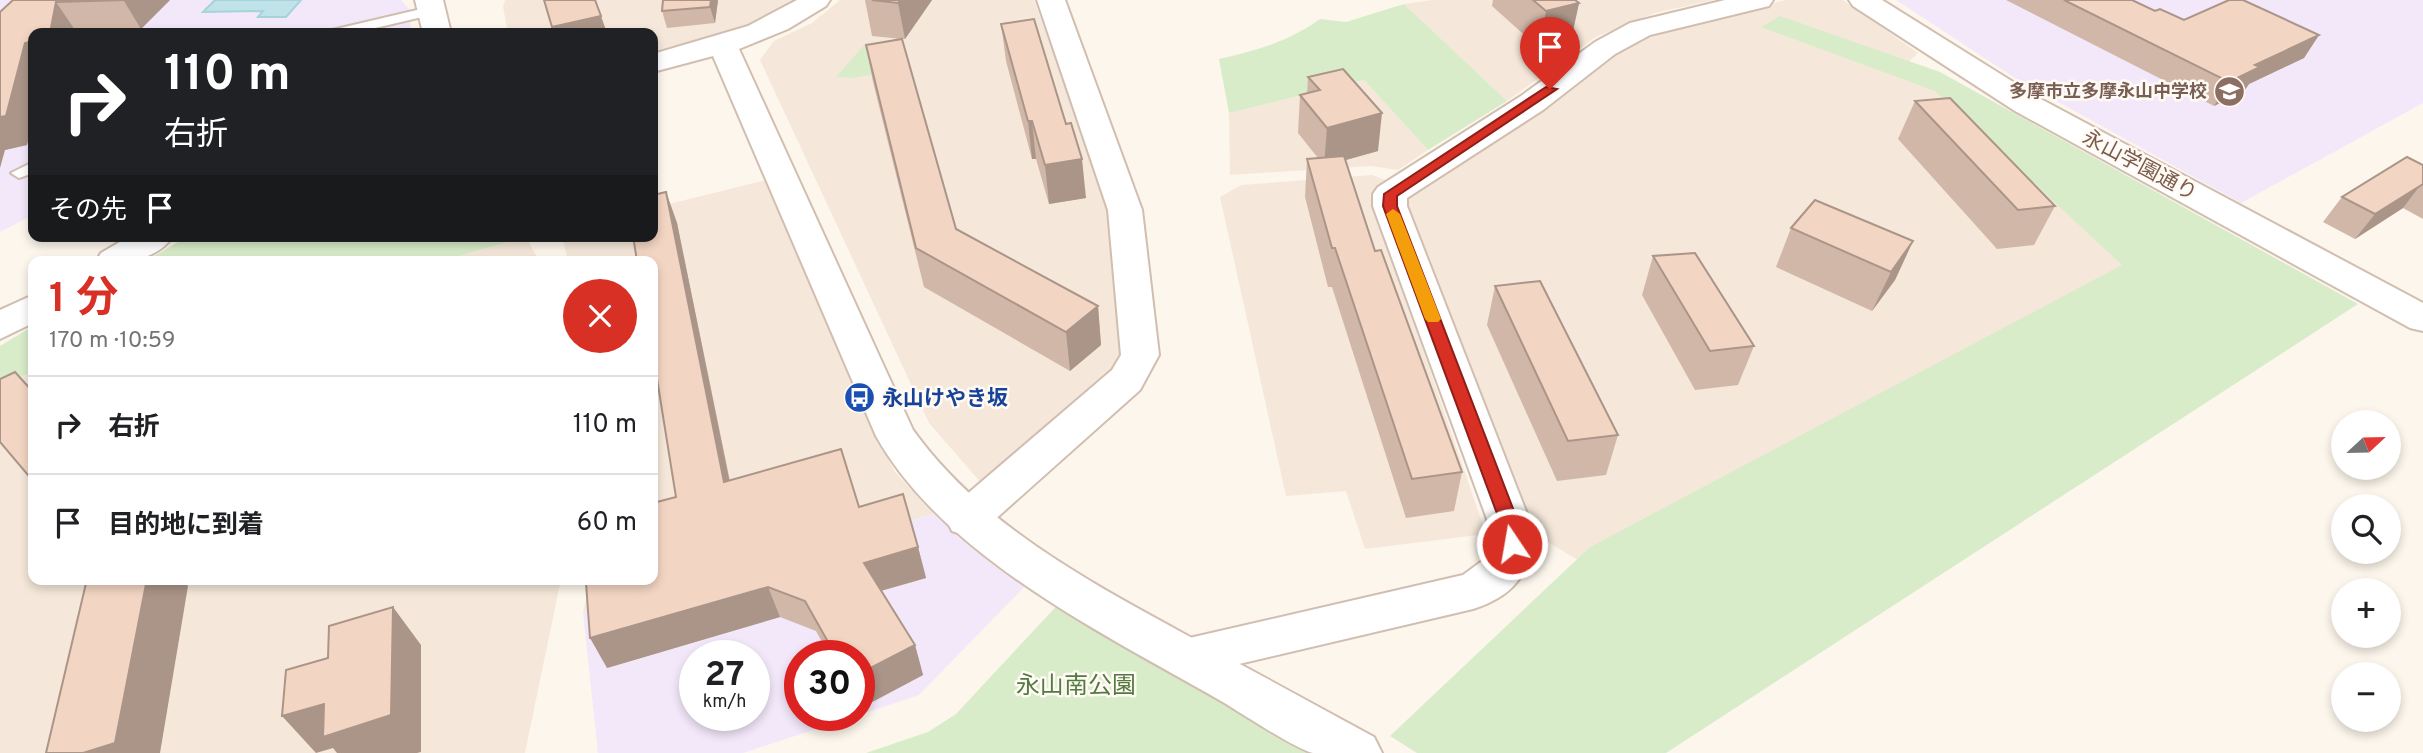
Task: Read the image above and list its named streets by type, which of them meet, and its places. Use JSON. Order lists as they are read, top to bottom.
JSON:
{
  "streets": {
    "street": ["永山学園通り"]
  },
  "parks": ["永山南公園"],
  "places": {
    "school or university": ["多摩市立多摩永山中学校"],
    "bus stop": ["永山けやき坂"]
  },
  "north": "right",
  "page": {
    "turn": ["110 m", "右折"],
    "then": "その先",
    "heading": ["1 分", "170 m · 10:59"],
    "list": [
      {
        "name": "右折",
        "value": "110 m"
      },
      {
        "name": "目的地に到着",
        "value": "60 m"
      }
    ],
    "map_buttons": ["+", "−"],
    "speed": "27 km/h",
    "limit": "30"
  }
}
